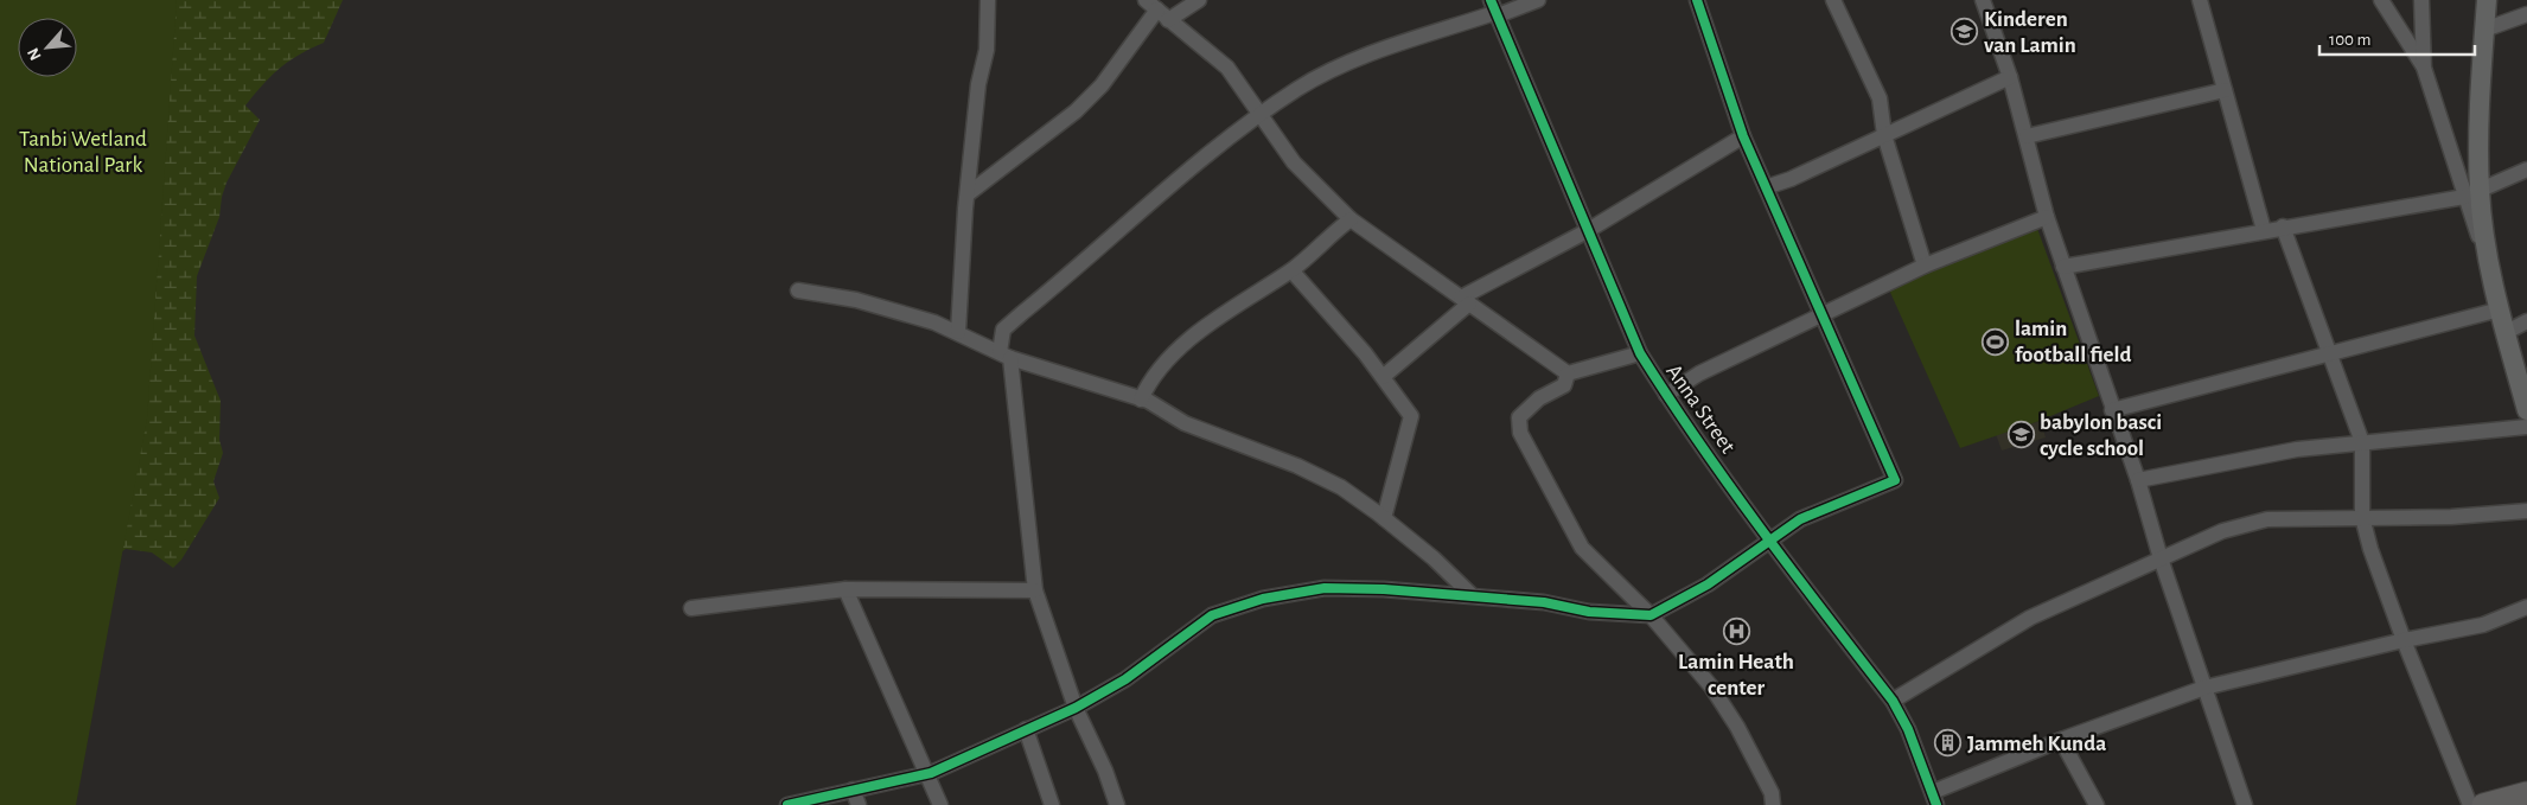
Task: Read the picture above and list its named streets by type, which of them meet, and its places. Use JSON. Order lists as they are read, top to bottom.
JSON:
{
  "streets": {
    "street": ["Anna Street"]
  },
  "parks": ["Tanbi Wetland National Park"],
  "places": {
    "school or university": ["Kinderen van Lamin", "babylon basci cycle school"],
    "sports": ["lamin football field"],
    "hospital": ["Lamin Heath center"],
    "building": ["Jammeh Kunda"]
  },
  "scale_bar": "100 m",
  "north": "bottom left"
}
